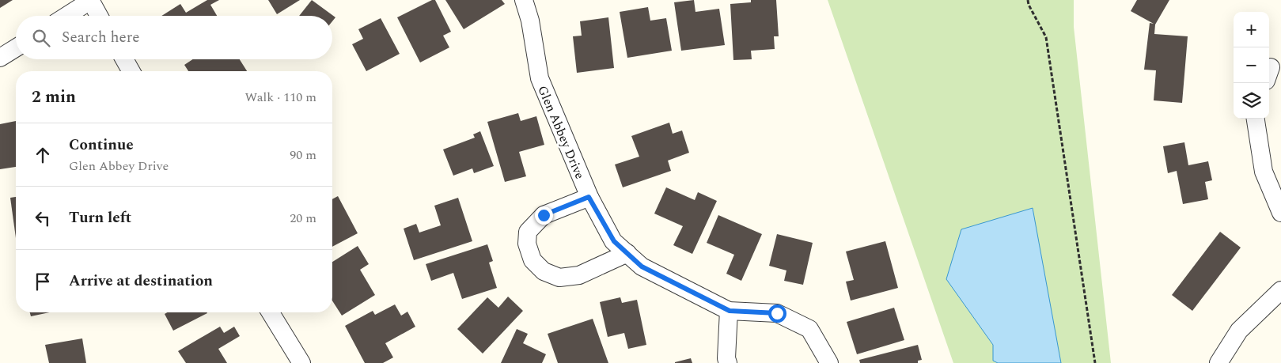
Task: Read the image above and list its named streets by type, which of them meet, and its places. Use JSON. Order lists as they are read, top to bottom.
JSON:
{
  "streets": {
    "street": ["Glen Abbey Drive"]
  },
  "page": {
    "map_buttons": ["+", "−"],
    "search": "Search here",
    "heading": ["2 min", "Walk · 110 m"],
    "list": [
      ["Continue", "Glen Abbey Drive", "90 m"],
      ["Turn left", "20 m"],
      "Arrive at destination"
    ]
  }
}
